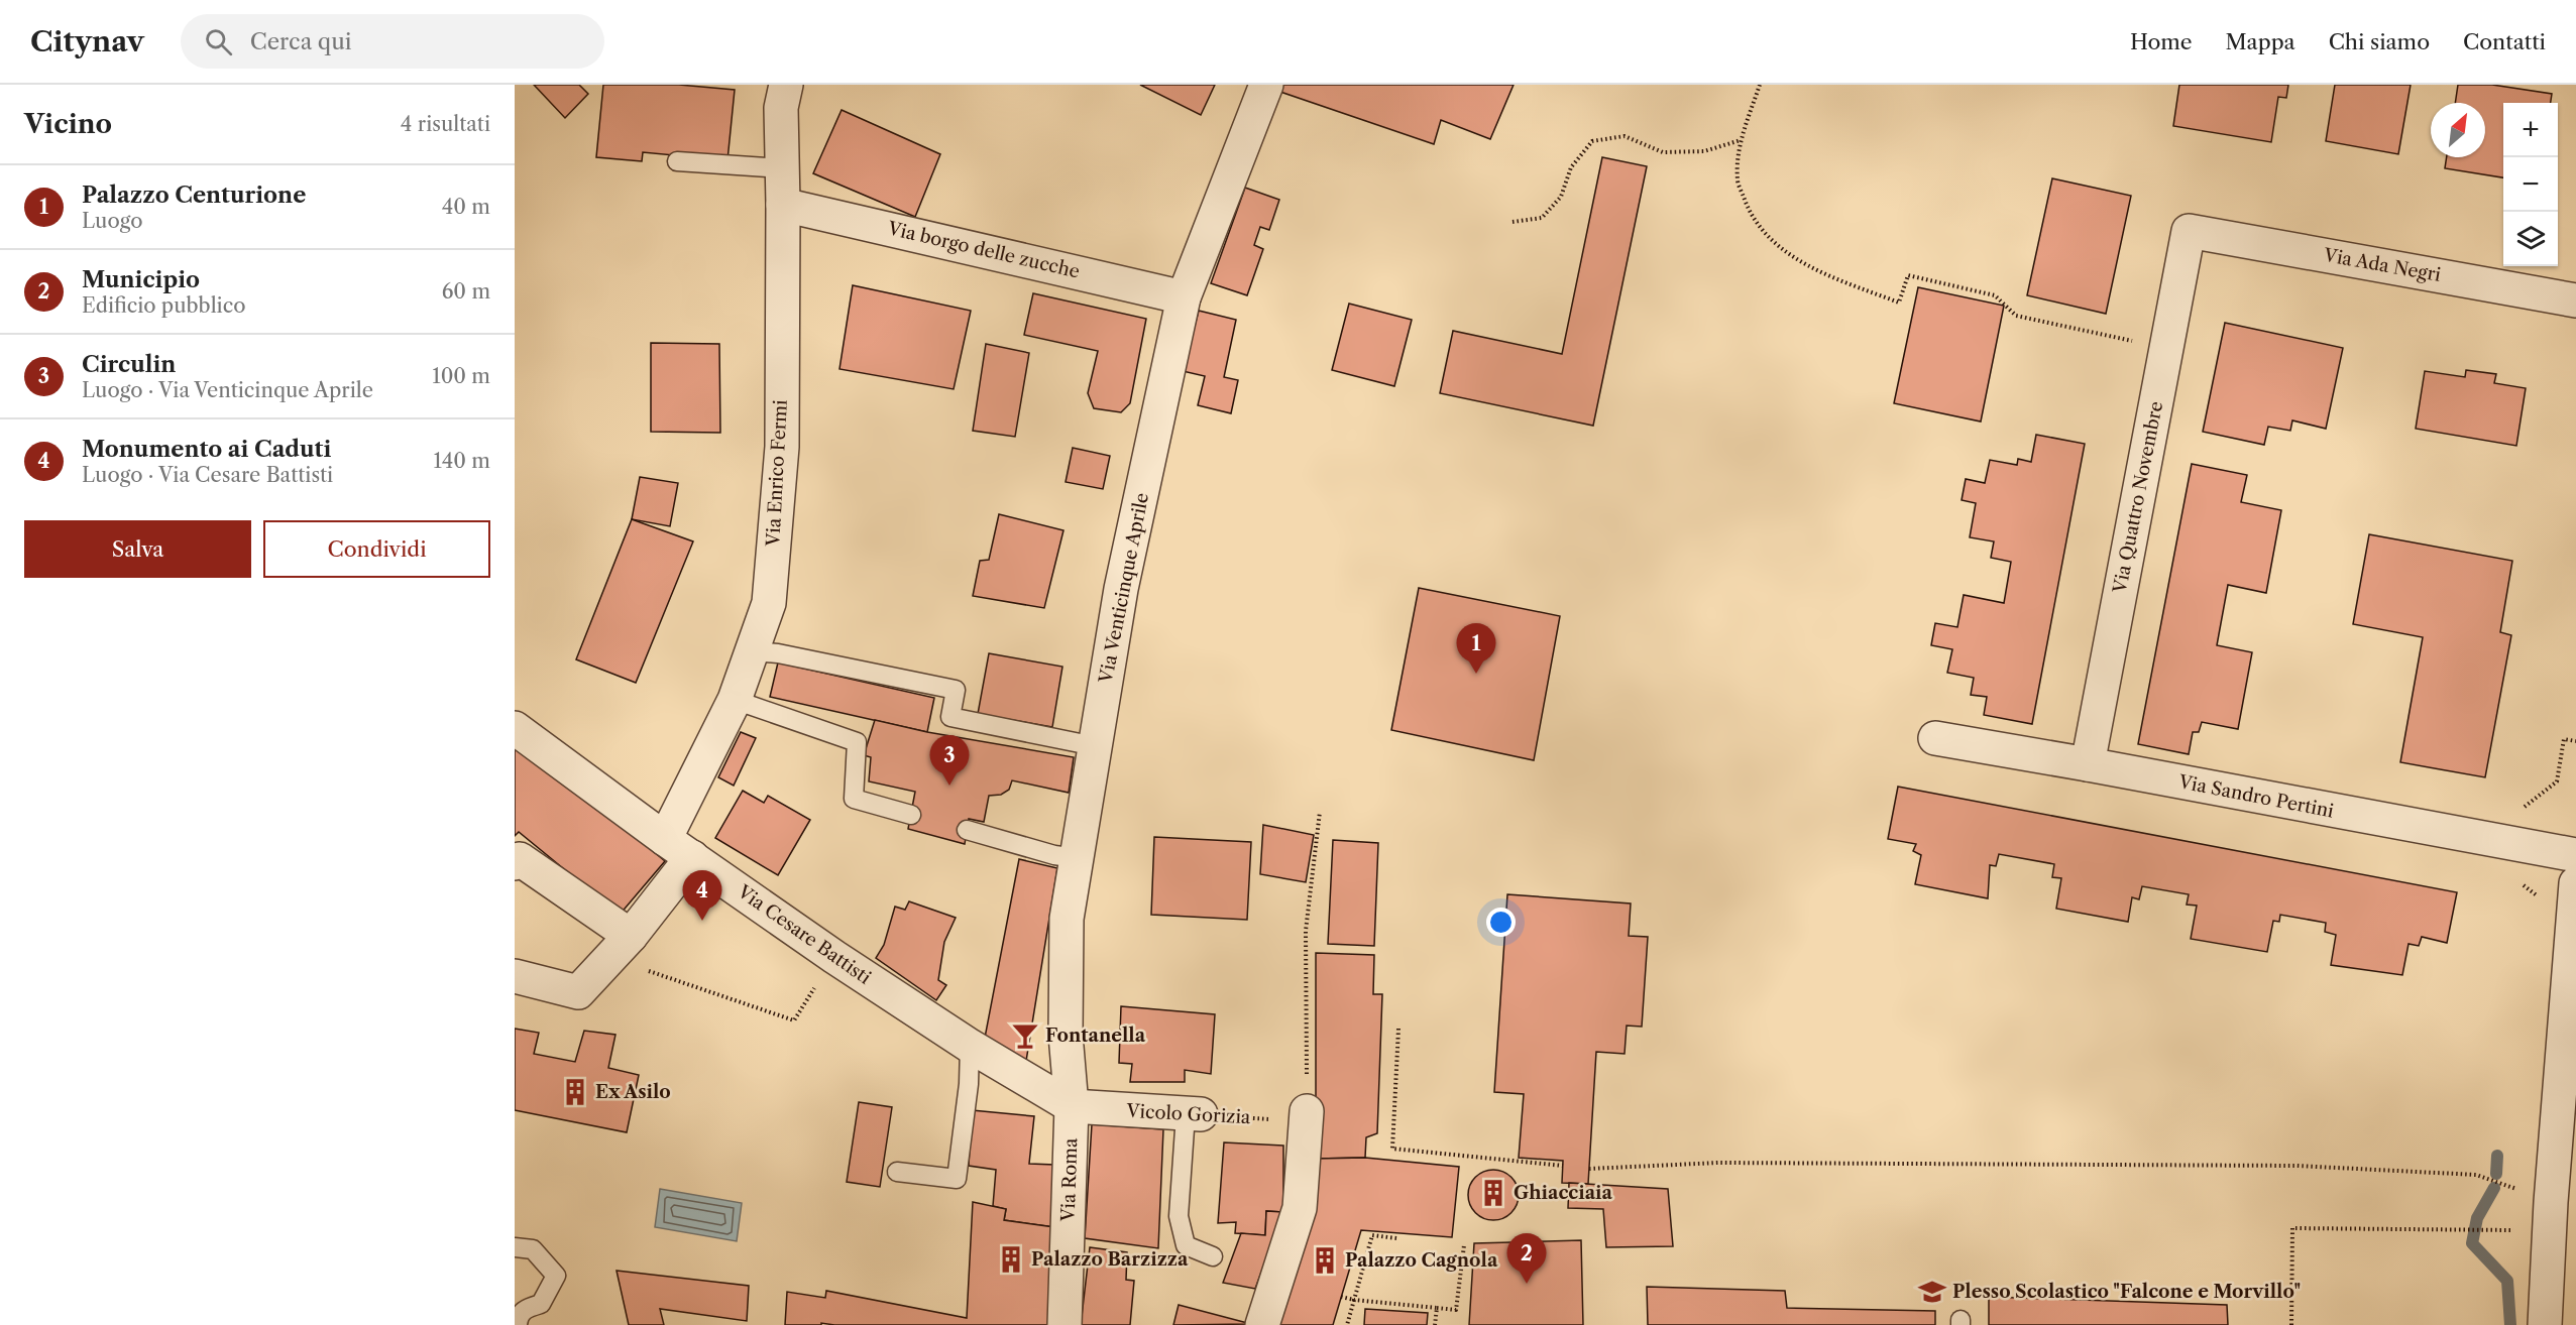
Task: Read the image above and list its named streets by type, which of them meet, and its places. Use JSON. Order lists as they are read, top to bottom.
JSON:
{
  "streets": {
    "street": [
      "Via borgo delle zucche",
      "Via Ada Negri",
      "Via Enrico Fermi",
      "Via Quattro Novembre",
      "Via Venticinque Aprile",
      "Via Sandro Pertini",
      "Via Cesare Battisti",
      "Vicolo Gorizia",
      "Via Roma"
    ]
  },
  "crossings": [
    ["Via borgo delle zucche", "Via Enrico Fermi"],
    ["Via borgo delle zucche", "Via Venticinque Aprile"],
    ["Via Ada Negri", "Via Quattro Novembre"],
    ["Via Enrico Fermi", "Via Cesare Battisti"],
    ["Via Quattro Novembre", "Via Sandro Pertini"],
    ["Via Venticinque Aprile", "Via Cesare Battisti"],
    ["Via Venticinque Aprile", "Vicolo Gorizia"],
    ["Via Venticinque Aprile", "Via Roma"],
    ["Via Cesare Battisti", "Vicolo Gorizia"],
    ["Via Cesare Battisti", "Via Roma"],
    ["Vicolo Gorizia", "Via Roma"]
  ],
  "places": {
    "bar": ["Fontanella"],
    "building": [
      "Ex Asilo",
      "Ghiacciaia",
      "Palazzo Barzizza",
      "Palazzo Cagnola"
    ],
    "school or university": ["Plesso Scolastico \"Falcone e Morvillo\""]
  },
  "north": "top right",
  "page": {
    "header": "Citynav",
    "search": "Cerca qui",
    "nav": [
      "Home",
      "Mappa",
      "Chi siamo",
      "Contatti"
    ],
    "heading": ["Vicino", "4 risultati"],
    "map_buttons": ["+", "−"],
    "list": [
      {
        "mark": "1",
        "name": "Palazzo Centurione",
        "note": "Luogo",
        "value": "40 m"
      },
      {
        "mark": "2",
        "name": "Municipio",
        "note": "Edificio pubblico",
        "value": "60 m"
      },
      {
        "mark": "3",
        "name": "Circulin",
        "note": "Luogo · Via Venticinque Aprile",
        "value": "100 m"
      },
      {
        "mark": "4",
        "name": "Monumento ai Caduti",
        "note": "Luogo · Via Cesare Battisti",
        "value": "140 m"
      }
    ],
    "buttons": ["Salva", "Condividi"],
    "pins": [
      "1",
      "3",
      "4",
      "2"
    ]
  }
}
